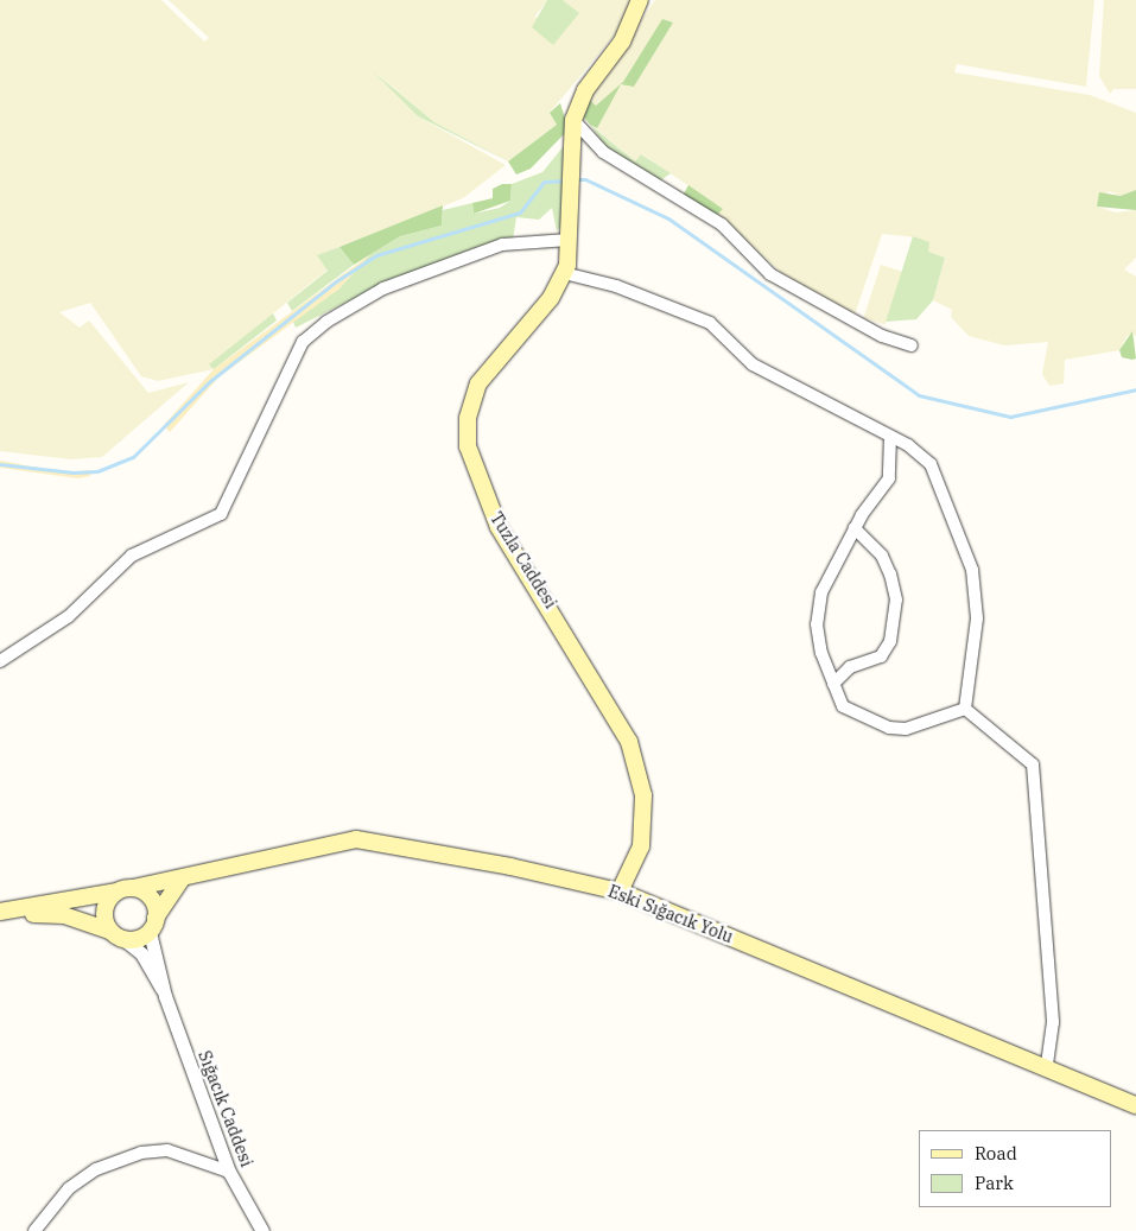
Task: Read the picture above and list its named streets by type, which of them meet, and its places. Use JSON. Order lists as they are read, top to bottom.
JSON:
{
  "streets": {
    "main road": ["Tuzla Caddesi", "Eski Sığacık Yolu"],
    "street": ["Sığacık Caddesi"]
  },
  "crossings": [
    ["Tuzla Caddesi", "Eski Sığacık Yolu"]
  ],
  "legend": ["Road", "Park"]
}
